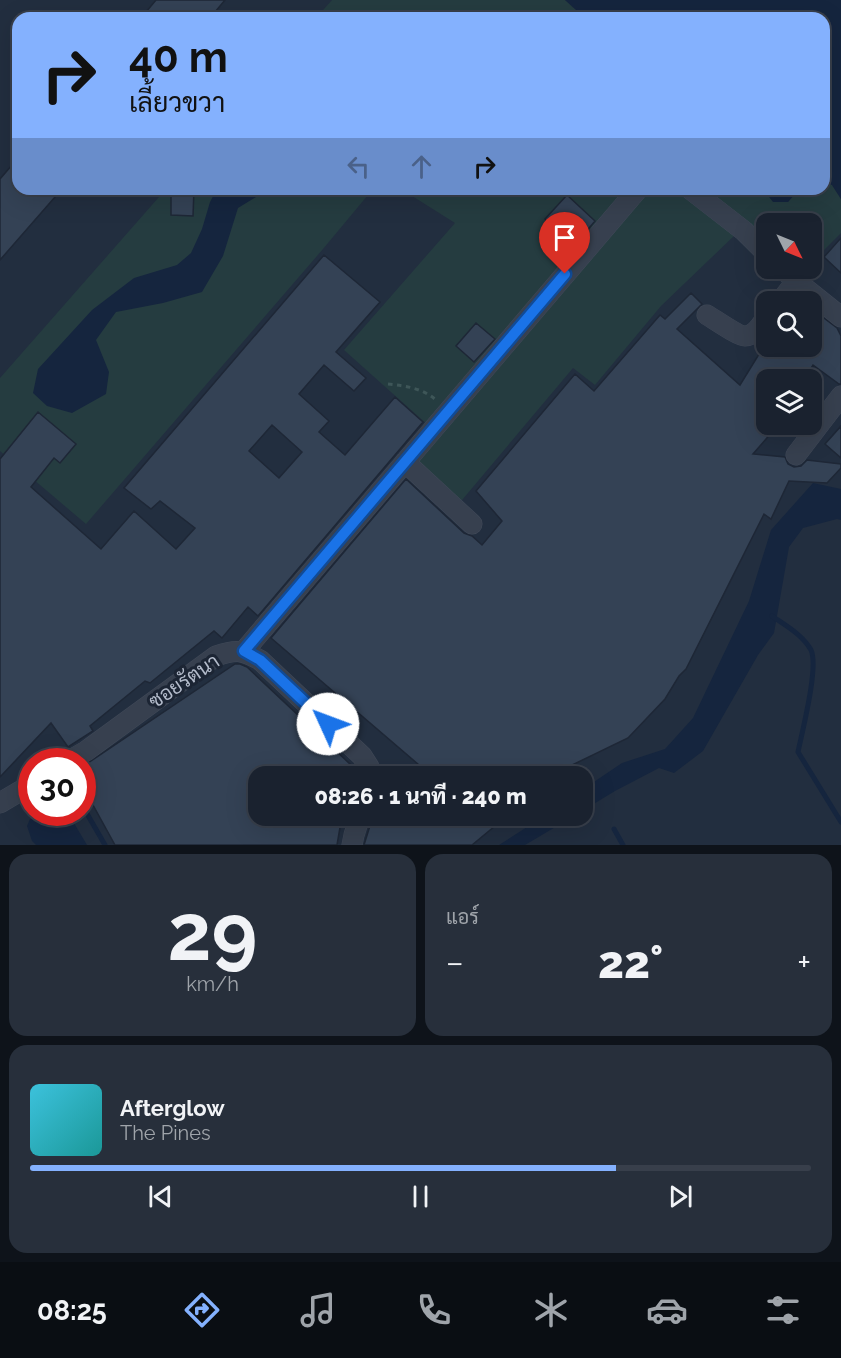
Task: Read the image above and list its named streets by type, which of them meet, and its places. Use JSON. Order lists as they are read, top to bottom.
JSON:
{
  "streets": {
    "street": ["ซอยรัตนา"]
  },
  "north": "bottom right",
  "page": {
    "turn": ["40 m", "เลี้ยวขวา"],
    "limit": "30",
    "trip": "08:26 · 1 นาที · 240 m",
    "tile": [
      ["29", "km/h"],
      "แอร์"
    ],
    "heat": ["−", "22°", "+"],
    "song": ["Afterglow", "The Pines"],
    "tabs": "08:25"
  }
}
